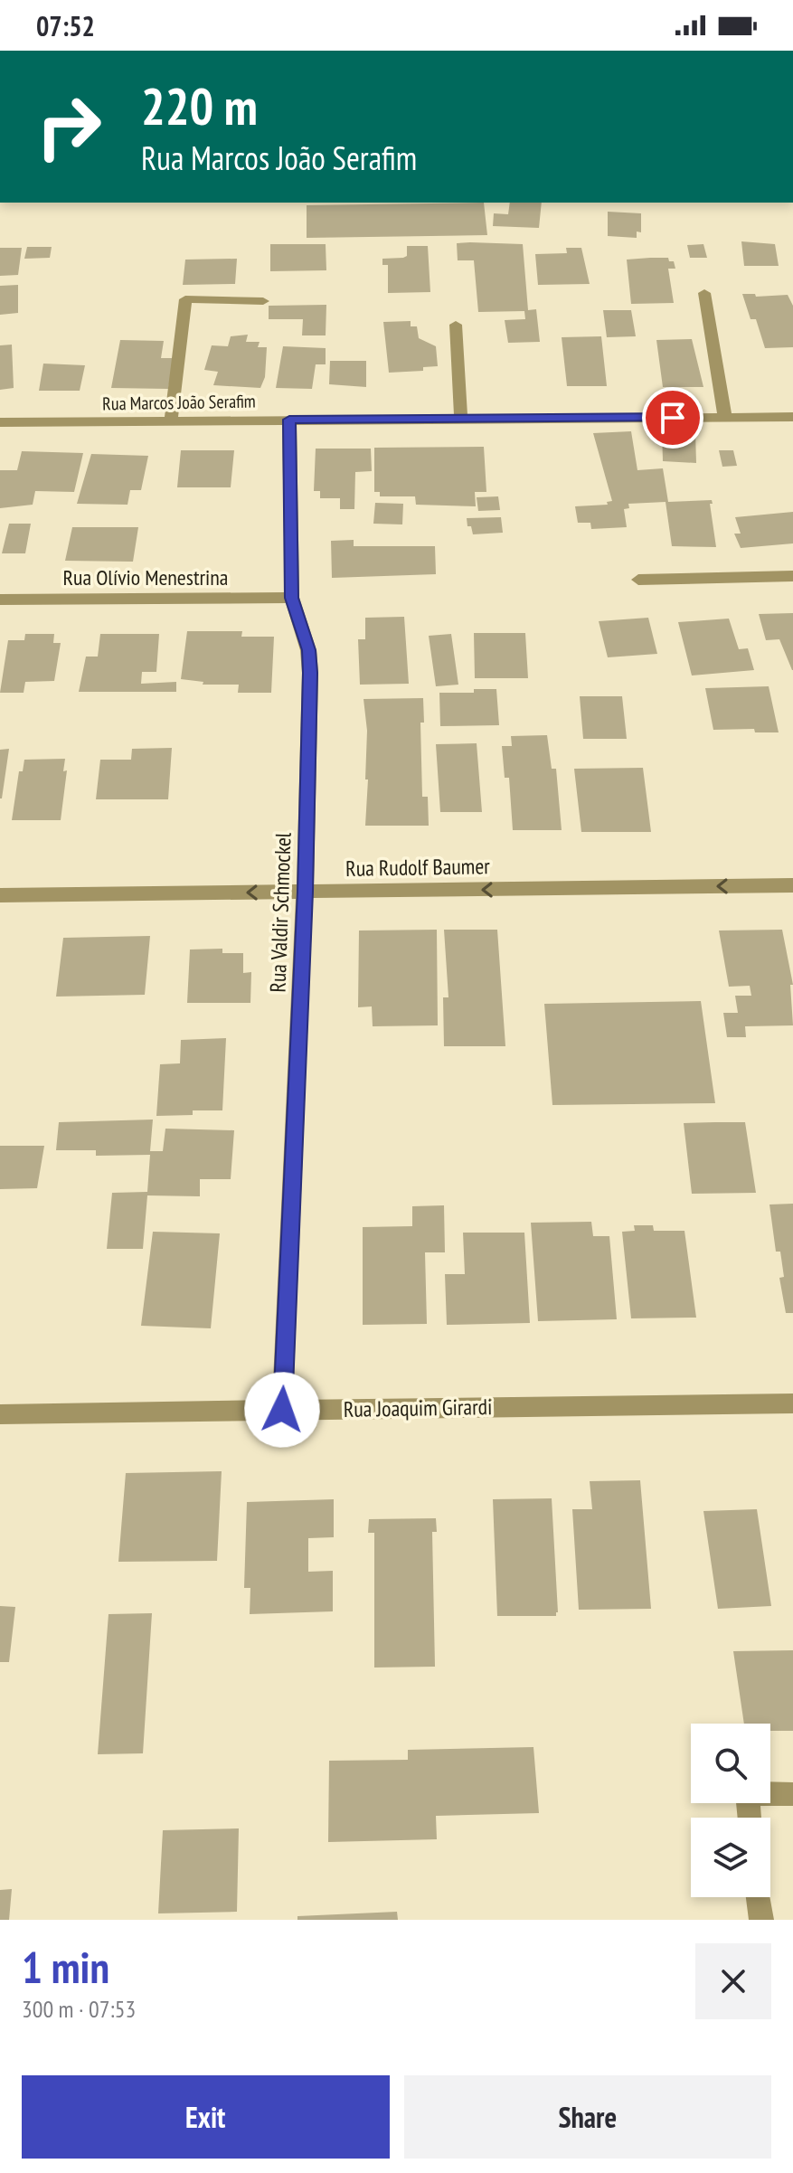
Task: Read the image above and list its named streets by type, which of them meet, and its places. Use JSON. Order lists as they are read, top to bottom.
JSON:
{
  "streets": {
    "street": [
      "Rua Marcos João Serafim",
      "Rua Olívio Menestrina",
      "Rua Rudolf Baumer",
      "Rua Valdir Schmockel",
      "Rua Joaquim Girardi"
    ]
  },
  "crossings": [
    ["Rua Marcos João Serafim", "Rua Valdir Schmockel"],
    ["Rua Olívio Menestrina", "Rua Valdir Schmockel"],
    ["Rua Rudolf Baumer", "Rua Valdir Schmockel"],
    ["Rua Valdir Schmockel", "Rua Joaquim Girardi"]
  ],
  "one_way": ["Rua Rudolf Baumer"],
  "page": {
    "status": "07:52",
    "turn": ["220 m", "Rua Marcos João Serafim"],
    "heading": ["1 min", "300 m · 07:53"],
    "buttons": ["Exit", "Share"]
  }
}
